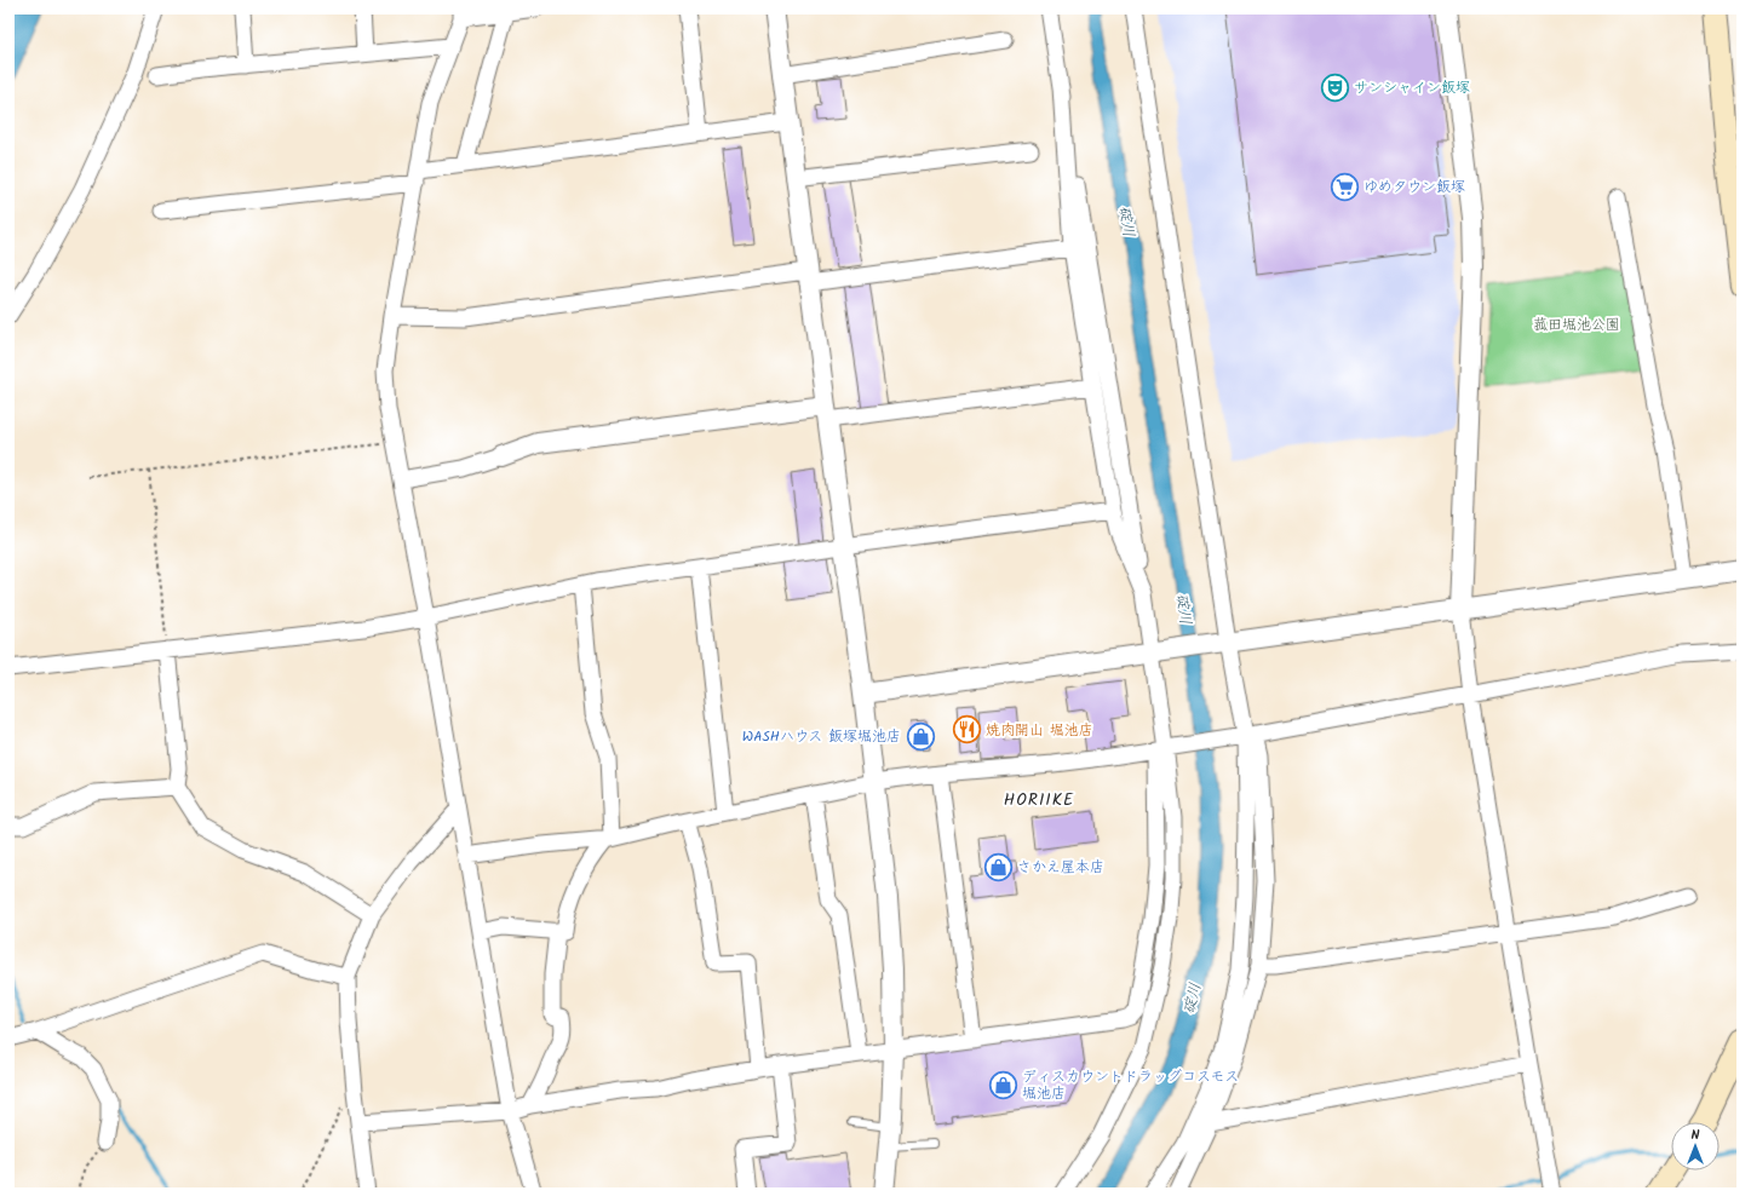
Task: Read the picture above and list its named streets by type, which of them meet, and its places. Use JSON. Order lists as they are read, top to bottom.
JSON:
{
  "districts": ["HORIIKE"],
  "water": ["碇川"],
  "parks": ["菰田堀池公園"],
  "places": {
    "theatre": ["サンシャイン飯塚"],
    "supermarket": ["ゆめタウン飯塚"],
    "restaurant": ["焼肉開山 堀池店"],
    "shop": ["WASHハウス 飯塚堀池店", "さかえ屋本店", "ディスカウントドラッグコスモス 堀池店"]
  },
  "north": "top"
}
